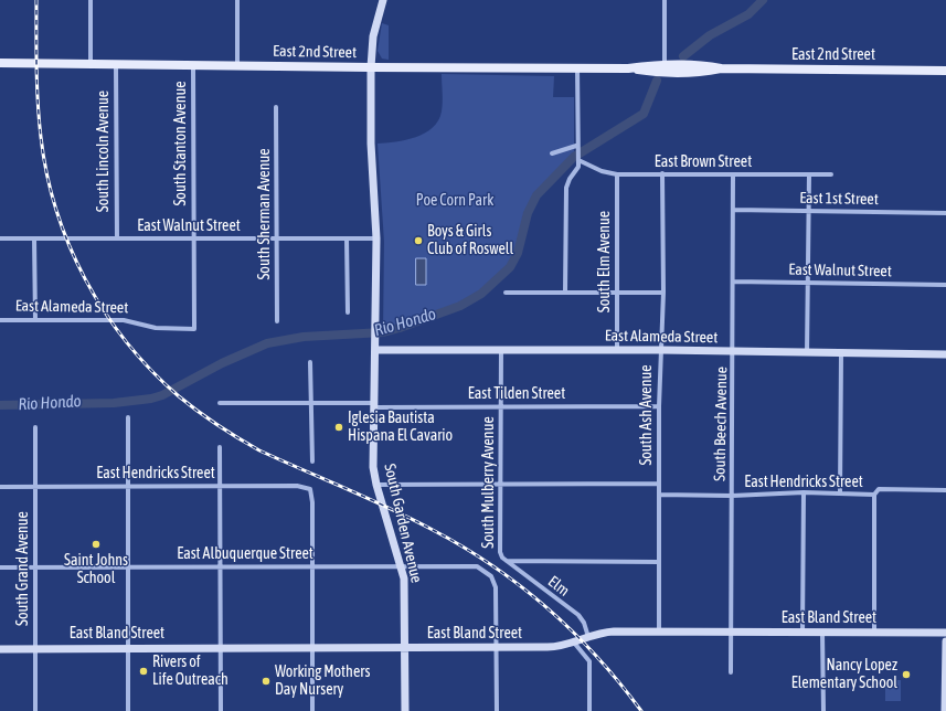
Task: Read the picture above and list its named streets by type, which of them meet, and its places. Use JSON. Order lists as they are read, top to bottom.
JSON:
{
  "streets": {
    "main road": ["East 2nd Street"],
    "street": [
      "South Stanton Avenue",
      "South Lincoln Avenue",
      "East Brown Street",
      "East 1st Street",
      "South Sherman Avenue",
      "East Walnut Street",
      "South Elm Avenue",
      "East Alameda Street",
      "East Tilden Street",
      "South Ash Avenue",
      "South Beech Avenue",
      "East Hendricks Street",
      "South Mulberry Avenue",
      "South Garden Avenue",
      "East Albuquerque Street",
      "South Grand Avenue",
      "Elm",
      "East Bland Street"
    ]
  },
  "crossings": [
    ["East 2nd Street", "South Stanton Avenue"],
    ["East 2nd Street", "South Lincoln Avenue"],
    ["East 2nd Street", "South Garden Avenue"],
    ["South Stanton Avenue", "East Walnut Street"],
    ["South Stanton Avenue", "East Alameda Street"],
    ["South Lincoln Avenue", "East Walnut Street"],
    ["East Brown Street", "South Elm Avenue"],
    ["East Brown Street", "South Ash Avenue"],
    ["East Brown Street", "South Beech Avenue"],
    ["East 1st Street", "South Beech Avenue"],
    ["South Sherman Avenue", "East Walnut Street"],
    ["East Walnut Street", "South Beech Avenue"],
    ["East Walnut Street", "South Garden Avenue"],
    ["South Elm Avenue", "East Alameda Street"],
    ["East Alameda Street", "South Ash Avenue"],
    ["East Alameda Street", "South Beech Avenue"],
    ["East Alameda Street", "South Mulberry Avenue"],
    ["East Alameda Street", "South Garden Avenue"],
    ["East Tilden Street", "South Ash Avenue"],
    ["East Tilden Street", "South Mulberry Avenue"],
    ["East Tilden Street", "South Garden Avenue"],
    ["South Ash Avenue", "East Hendricks Street"],
    ["South Ash Avenue", "East Bland Street"],
    ["South Beech Avenue", "East Hendricks Street"],
    ["South Beech Avenue", "East Bland Street"],
    ["East Hendricks Street", "East Albuquerque Street"],
    ["East Hendricks Street", "South Grand Avenue"],
    ["South Mulberry Avenue", "Elm"],
    ["South Garden Avenue", "East Albuquerque Street"],
    ["South Garden Avenue", "East Bland Street"],
    ["East Albuquerque Street", "South Grand Avenue"],
    ["East Albuquerque Street", "East Bland Street"],
    ["South Grand Avenue", "East Bland Street"],
    ["Elm", "East Bland Street"]
  ],
  "water": ["Rio Hondo"],
  "parks": ["Poe Corn Park"],
  "places": [
    "Boys & Girls Club of Roswell",
    "Iglesia Bautista Hispana El Cavario",
    "Saint Johns School",
    "Rivers of Life Outreach",
    "Nancy Lopez Elementary School",
    "Working Mothers Day Nursery"
  ]
}
